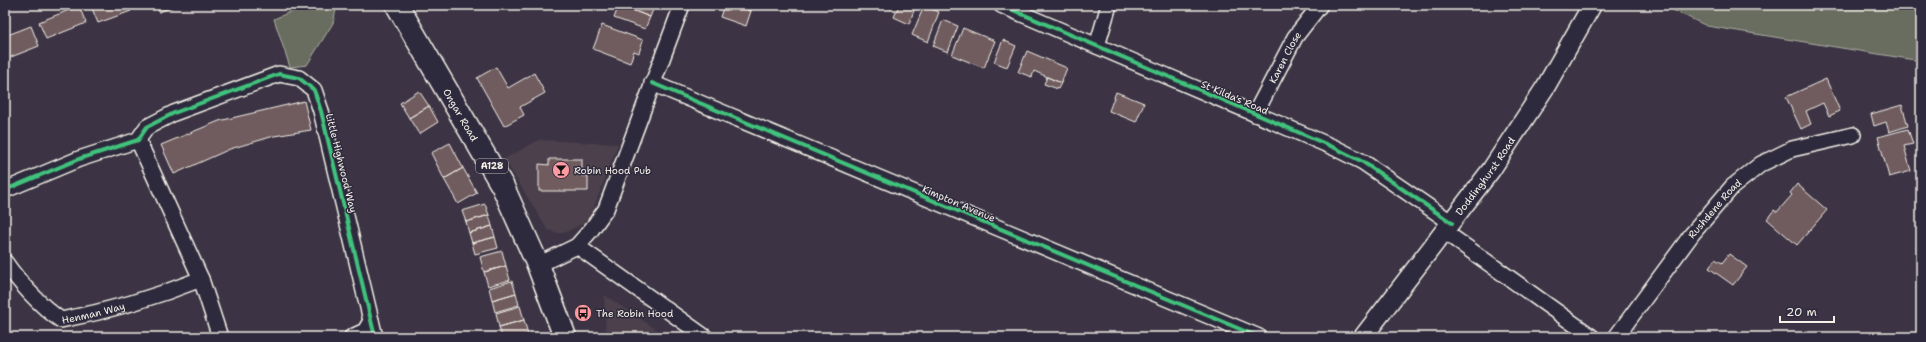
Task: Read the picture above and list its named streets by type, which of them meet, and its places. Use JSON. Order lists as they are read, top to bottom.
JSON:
{
  "streets": {
    "main road": ["Ongar Road", "A128"],
    "street": [
      "Karen Close",
      "St Kilda's Road",
      "Little Highwood Way",
      "Doddinghurst Road",
      "Kimpton Avenue",
      "Rushdene Road",
      "Henman Way"
    ]
  },
  "crossings": [
    ["Karen Close", "St Kilda's Road"],
    ["St Kilda's Road", "Doddinghurst Road"]
  ],
  "places": {
    "bar": ["Robin Hood Pub"],
    "bus stop": ["The Robin Hood"]
  },
  "scale_bar": "20 m"
}
